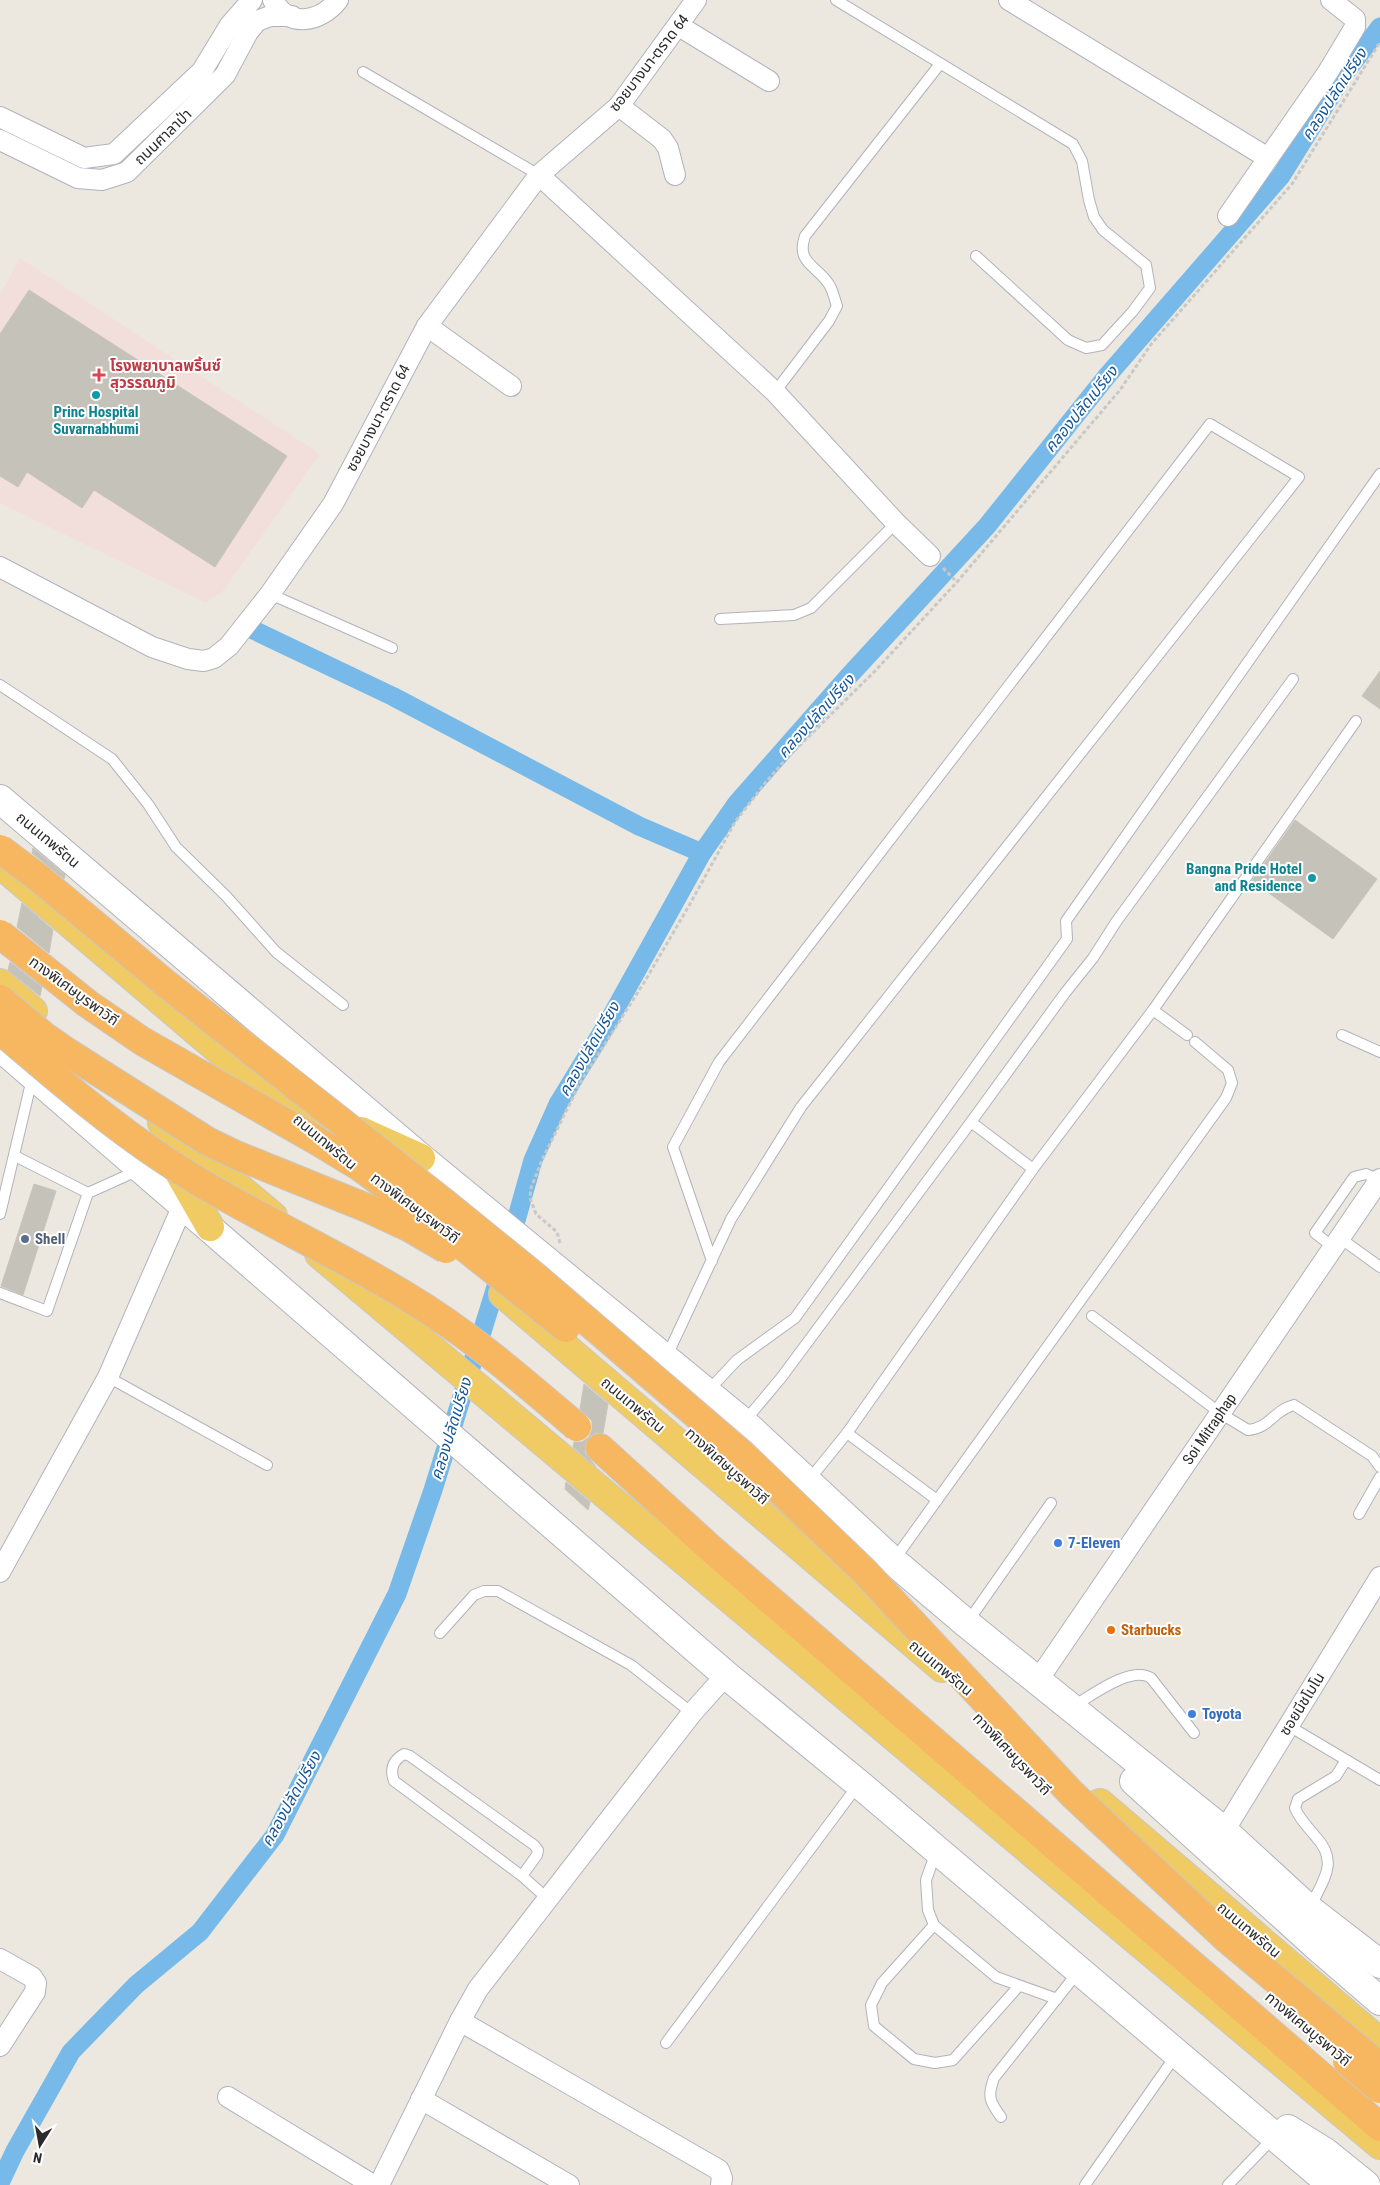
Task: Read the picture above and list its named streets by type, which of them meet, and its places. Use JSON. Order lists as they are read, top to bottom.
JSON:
{
  "streets": {
    "highway": ["ถนนเทพรัตน", "ทางพิเศษบูรพาวิถี"],
    "street": [
      "ซอยบางนา-ตราด 64",
      "ถนนศาลาป่า",
      "Soi Mitraphap",
      "ซอยนีชโมโน"
    ]
  },
  "crossings": [
    ["ถนนเทพรัตน", "ทางพิเศษบูรพาวิถี"],
    ["ถนนเทพรัตน", "Soi Mitraphap"],
    ["ถนนเทพรัตน", "ซอยนีชโมโน"]
  ],
  "water": ["คลองปลัดเปรียง"],
  "places": {
    "health": ["โรงพยาบาลพริ้นซ์ สุวรรณภูมิ"],
    "other": [
      "Princ Hospital Suvarnabhumi",
      "Bangna Pride Hotel and Residence",
      "Shell",
      "7-Eleven",
      "Starbucks",
      "Toyota"
    ]
  },
  "north": "bottom"
}
